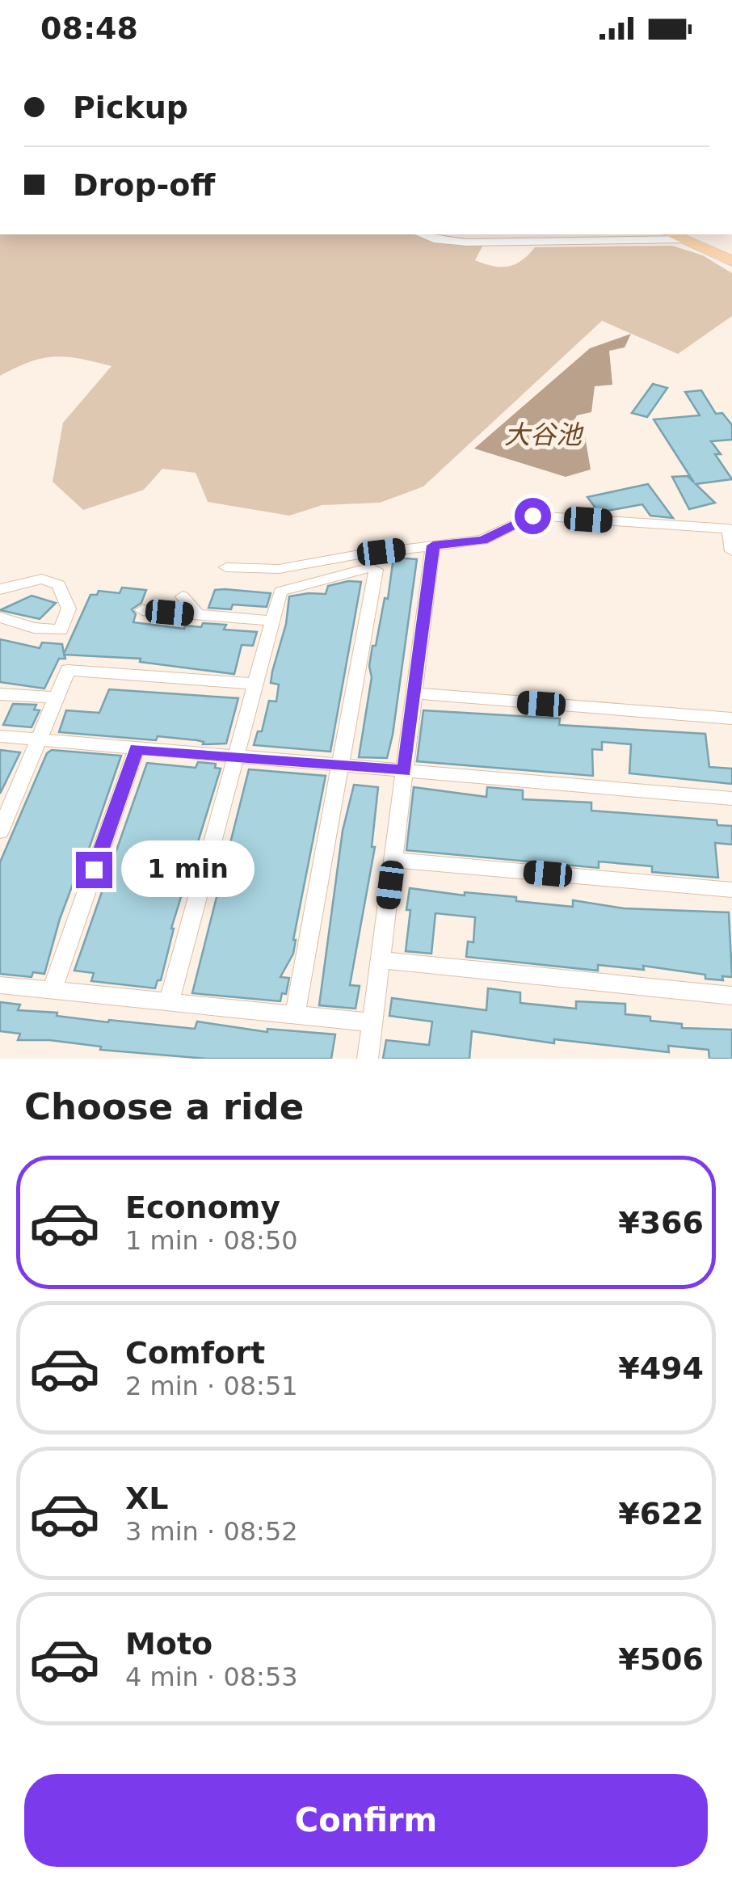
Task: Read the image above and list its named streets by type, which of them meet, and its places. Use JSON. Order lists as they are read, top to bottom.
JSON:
{
  "water": ["大谷池"],
  "page": {
    "status": "08:48",
    "banner": ["Pickup", "Drop-off"],
    "bubble": "1 min",
    "heading": "Choose a ride",
    "list": [
      {
        "name": "Economy",
        "note": "1 min · 08:50",
        "value": "¥366"
      },
      {
        "name": "Comfort",
        "note": "2 min · 08:51",
        "value": "¥494"
      },
      {
        "name": "XL",
        "note": "3 min · 08:52",
        "value": "¥622"
      },
      {
        "name": "Moto",
        "note": "4 min · 08:53",
        "value": "¥506"
      }
    ],
    "buttons": "Confirm"
  }
}
